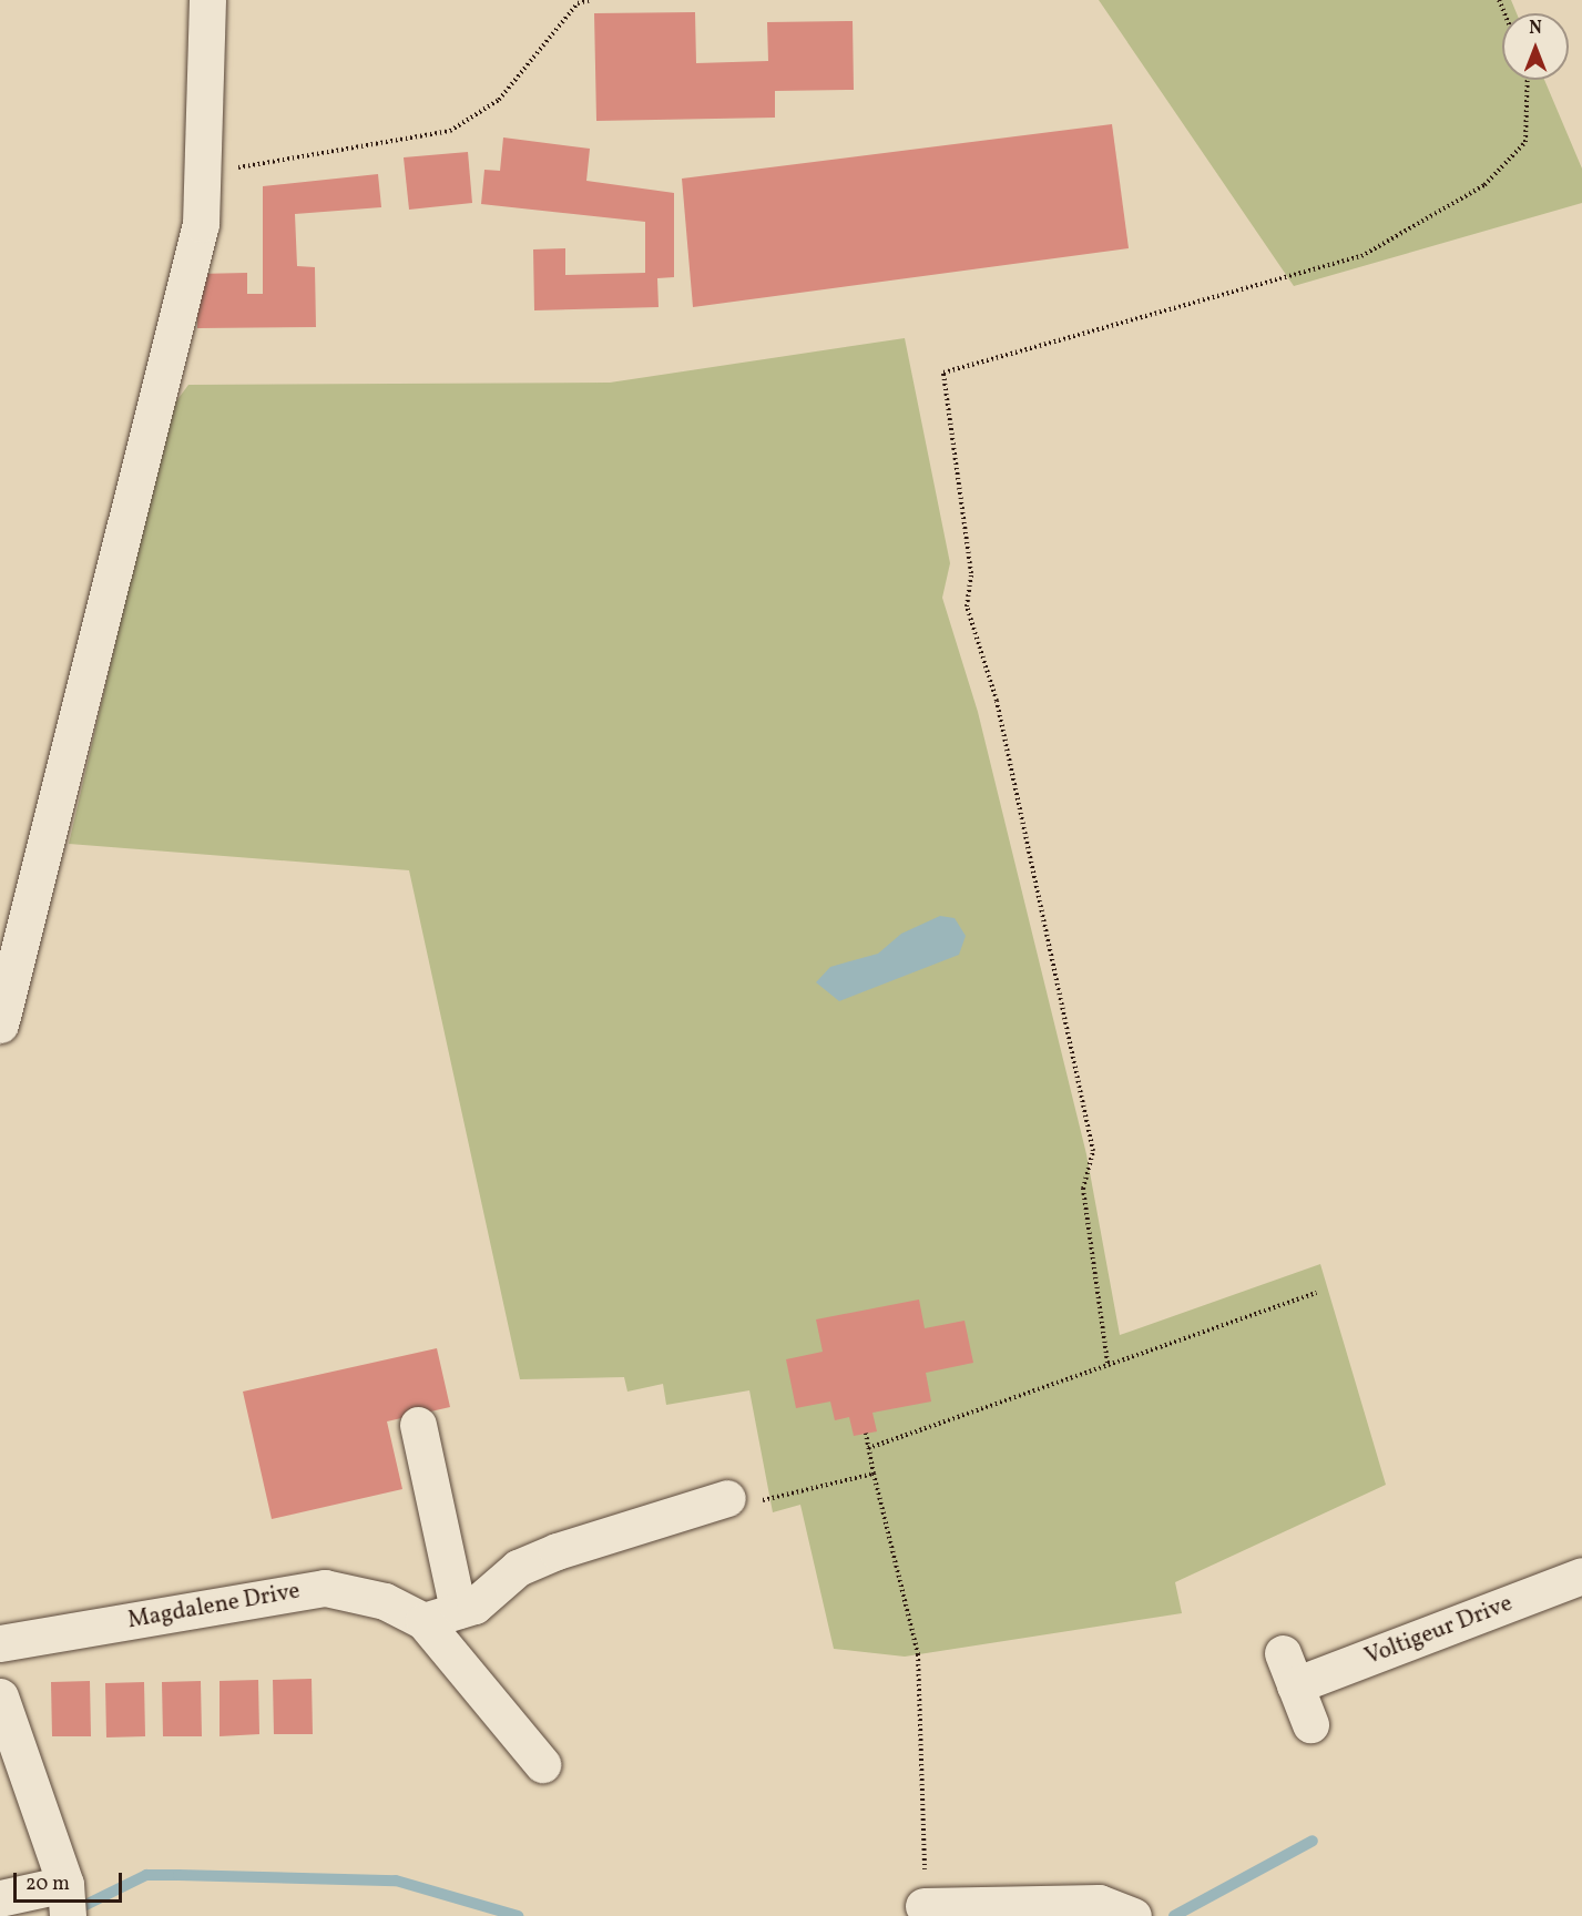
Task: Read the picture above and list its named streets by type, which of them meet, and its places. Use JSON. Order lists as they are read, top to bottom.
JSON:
{
  "streets": {
    "street": ["Magdalene Drive", "Voltigeur Drive"]
  },
  "scale_bar": "20 m",
  "north": "top"
}
